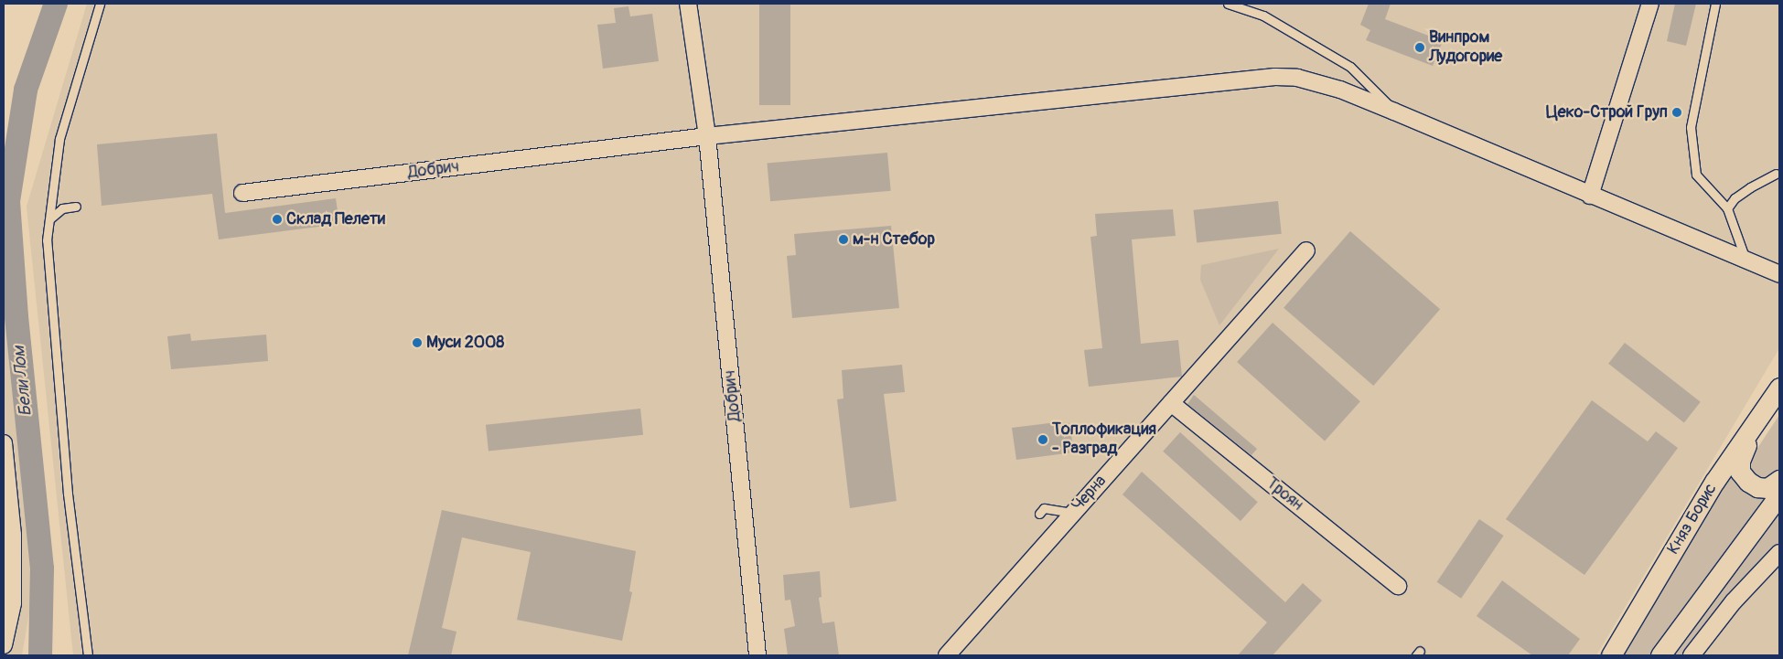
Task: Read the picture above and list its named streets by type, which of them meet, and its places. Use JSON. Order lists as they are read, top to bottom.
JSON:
{
  "streets": {
    "street": [
      "Добрич",
      "Черна",
      "Троян",
      "Княз Борис"
    ]
  },
  "crossings": [
    ["Черна", "Троян"]
  ],
  "water": ["Бели Лом"],
  "places": [
    "Винпром Лудогорие",
    "Цеко-Строй Груп",
    "Склад Пелети",
    "м-н Стебор",
    "Муси 2008",
    "Топлофикация - Разград"
  ]
}
